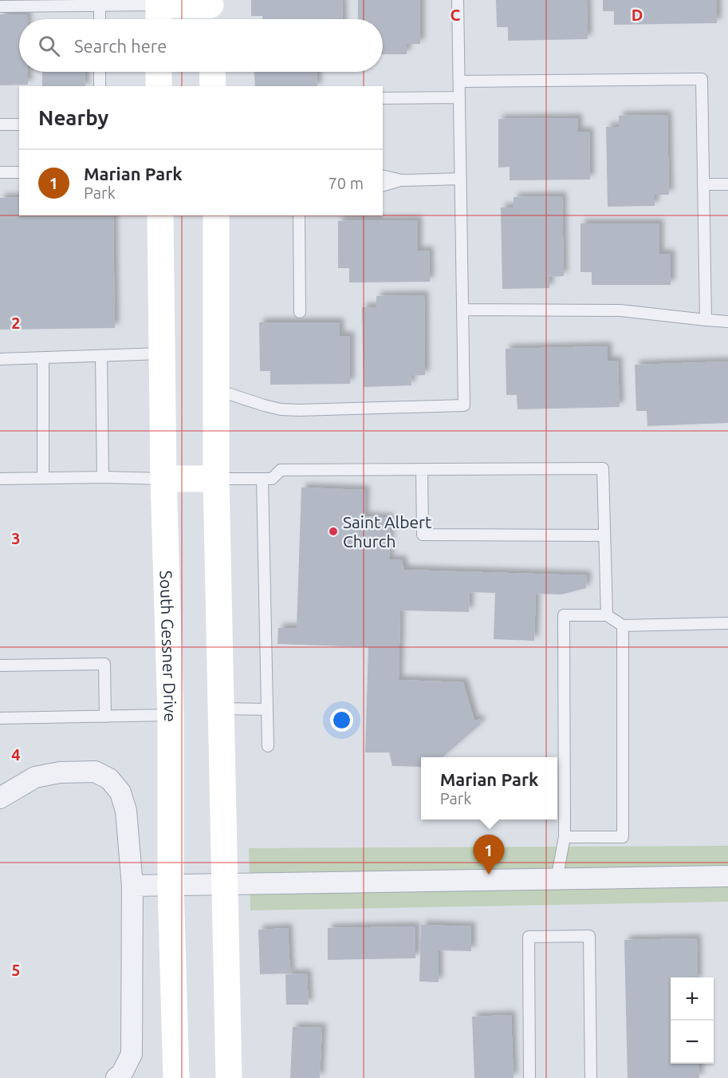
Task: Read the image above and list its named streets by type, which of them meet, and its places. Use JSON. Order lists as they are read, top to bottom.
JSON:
{
  "streets": {
    "main road": ["South Gessner Drive"]
  },
  "places": ["Saint Albert Church"],
  "page": {
    "search": "Search here",
    "heading": "Nearby",
    "list": [
      {
        "mark": "1",
        "name": "Marian Park",
        "note": "Park",
        "value": "70 m"
      }
    ],
    "popup": ["Marian Park", "Park"],
    "pins": "1",
    "map_buttons": ["+", "−"]
  },
  "grid": {
    "columns": ["C", "D"],
    "rows": [
      "2",
      "3",
      "4",
      "5"
    ]
  }
}
